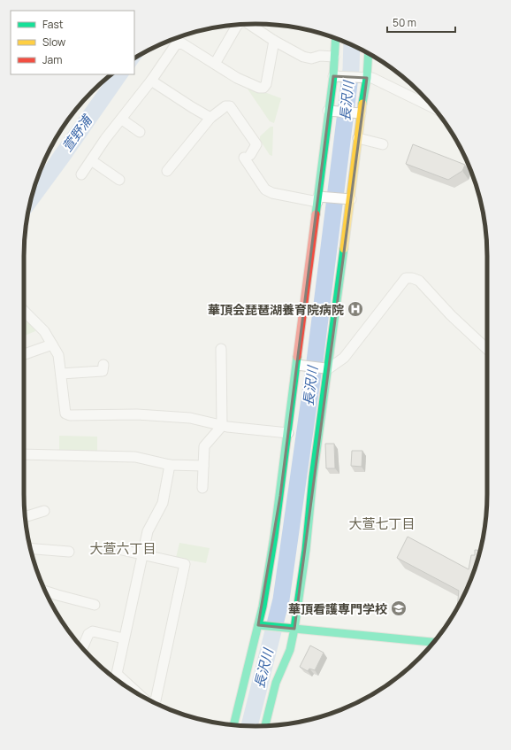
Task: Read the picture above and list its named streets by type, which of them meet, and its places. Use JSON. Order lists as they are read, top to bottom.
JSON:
{
  "districts": ["大萱七丁目", "大萱六丁目"],
  "water": ["長沢川", "萱野浦"],
  "places": {
    "hospital": ["華頂会琵琶湖養育院病院"],
    "school or university": ["華頂看護専門学校"]
  },
  "legend": ["Fast", "Slow", "Jam"],
  "scale_bar": "50 m"
}
